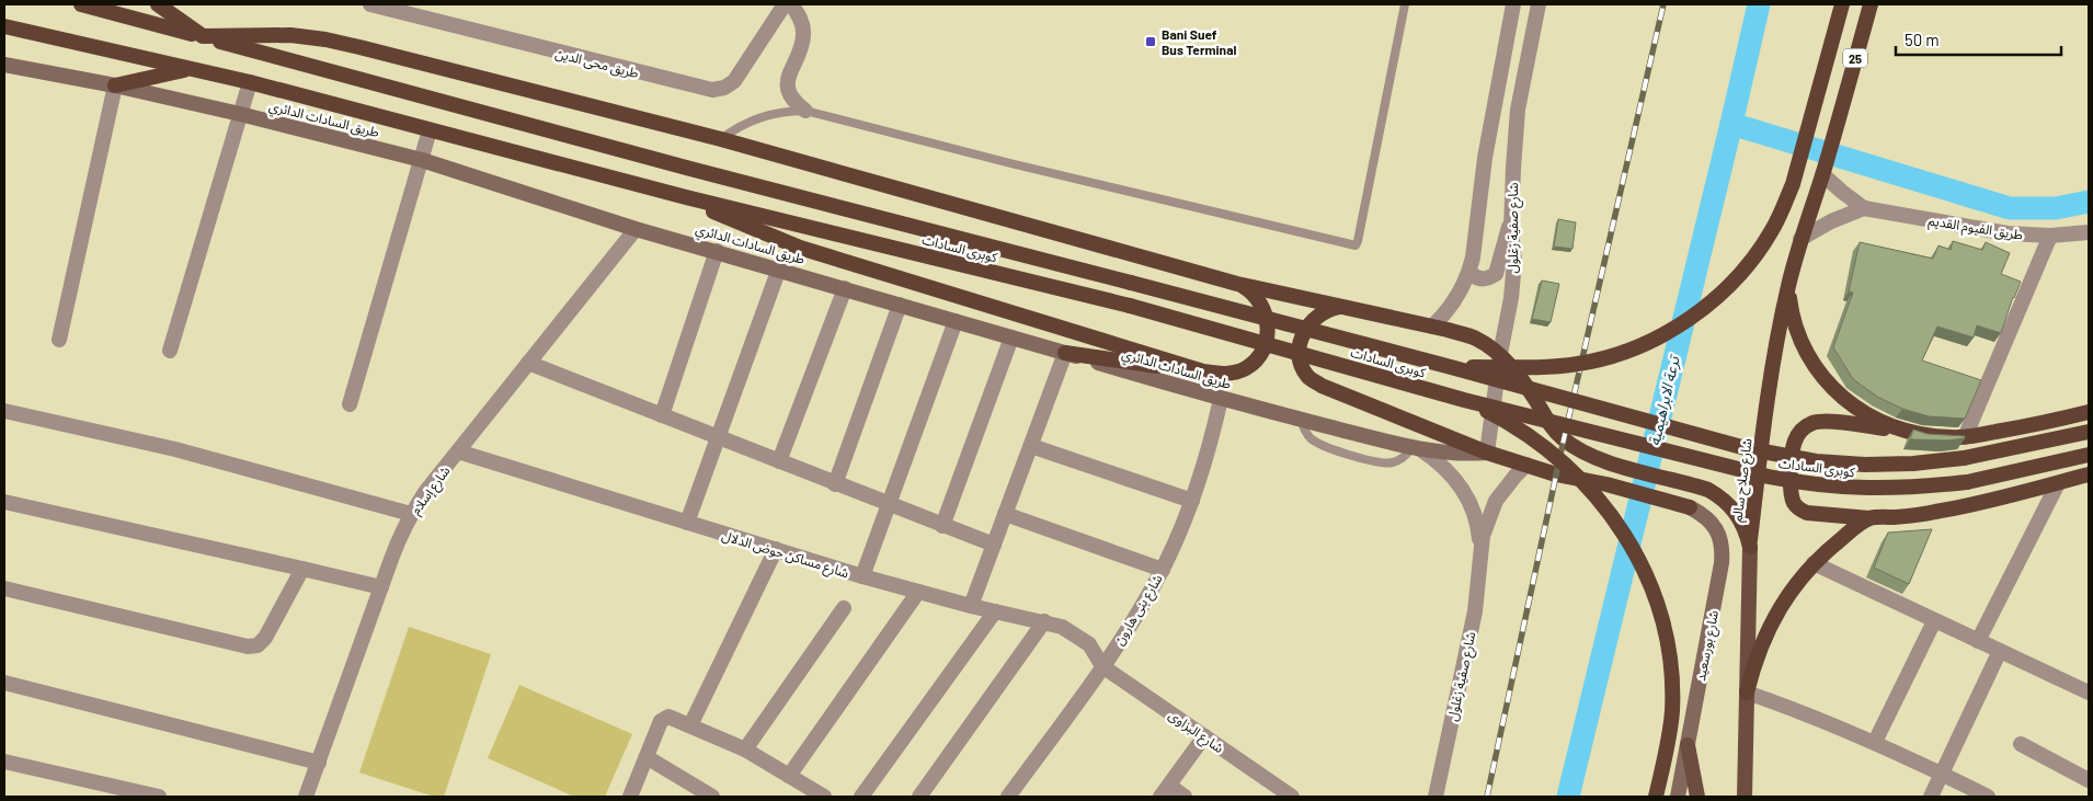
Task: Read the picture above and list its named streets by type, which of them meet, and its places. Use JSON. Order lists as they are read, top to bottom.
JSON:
{
  "streets": {
    "highway": [
      "25",
      "طريق السادات الدائري",
      "كوبرى السادات",
      "شارع صلاح سالم"
    ],
    "main road": ["شارع بورسعيد"],
    "street": [
      "طريق محى الدين",
      "طريق الفيوم القديم",
      "شارع صفية زغلول",
      "شارع إسلام",
      "شارع مساكن حوض الدلال",
      "شارع بنى هارون",
      "شارع البزاوى"
    ]
  },
  "crossings": [
    ["طريق السادات الدائري", "شارع صفية زغلول"],
    ["طريق السادات الدائري", "كوبرى السادات"],
    ["طريق السادات الدائري", "شارع إسلام"],
    ["طريق السادات الدائري", "شارع بنى هارون"],
    ["طريق الفيوم القديم", "شارع صلاح سالم"],
    ["شارع إسلام", "شارع مساكن حوض الدلال"],
    ["شارع مساكن حوض الدلال", "شارع بنى هارون"],
    ["شارع مساكن حوض الدلال", "شارع البزاوى"],
    ["شارع بنى هارون", "شارع البزاوى"]
  ],
  "water": ["ترعة الابراهيمية"],
  "places": {
    "transit": ["Bani Suef Bus Terminal"]
  },
  "scale_bar": "50 m"
}
